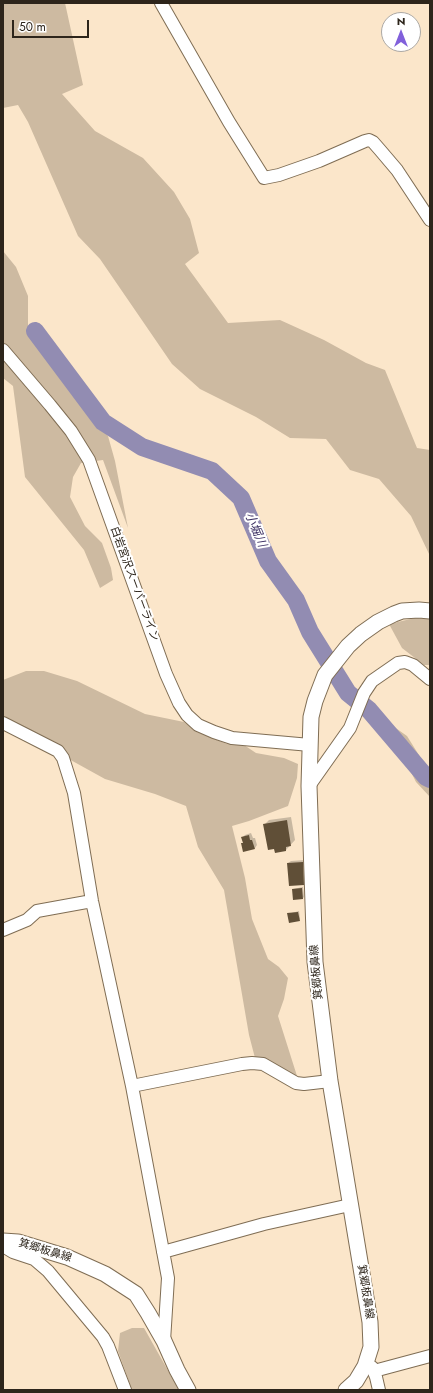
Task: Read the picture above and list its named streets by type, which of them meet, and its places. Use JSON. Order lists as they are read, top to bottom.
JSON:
{
  "streets": {
    "main road": ["箕郷板鼻線"],
    "street": ["白岩宮沢スーパーライン"]
  },
  "crossings": [
    ["白岩宮沢スーパーライン", "箕郷板鼻線"]
  ],
  "water": ["小堀川"],
  "scale_bar": "50 m",
  "north": "top"
}
